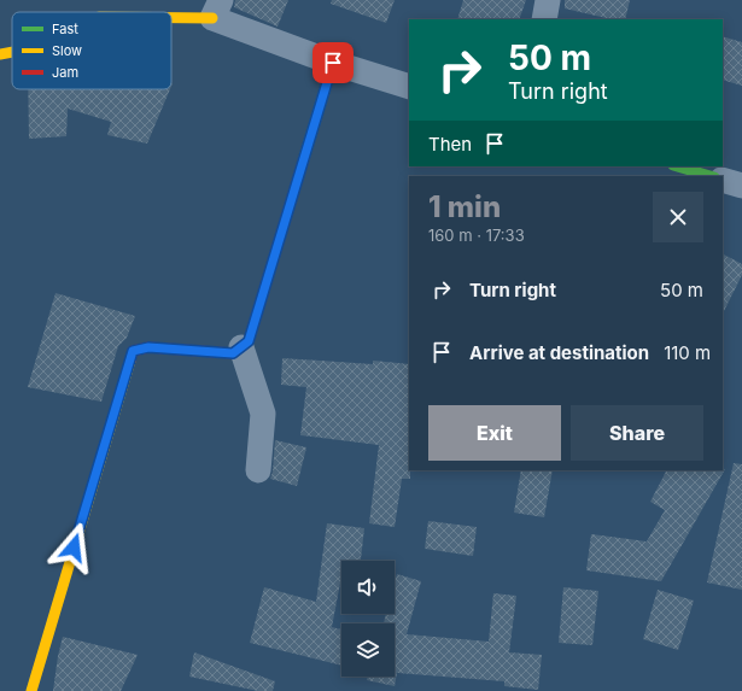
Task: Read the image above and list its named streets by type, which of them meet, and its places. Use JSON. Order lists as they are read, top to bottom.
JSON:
{
  "legend": ["Fast", "Slow", "Jam"],
  "page": {
    "turn": ["50 m", "Turn right"],
    "then": "Then",
    "heading": ["1 min", "160 m · 17:33"],
    "list": [
      {
        "name": "Turn right",
        "value": "50 m"
      },
      {
        "name": "Arrive at destination",
        "value": "110 m"
      }
    ],
    "buttons": ["Exit", "Share"]
  }
}
